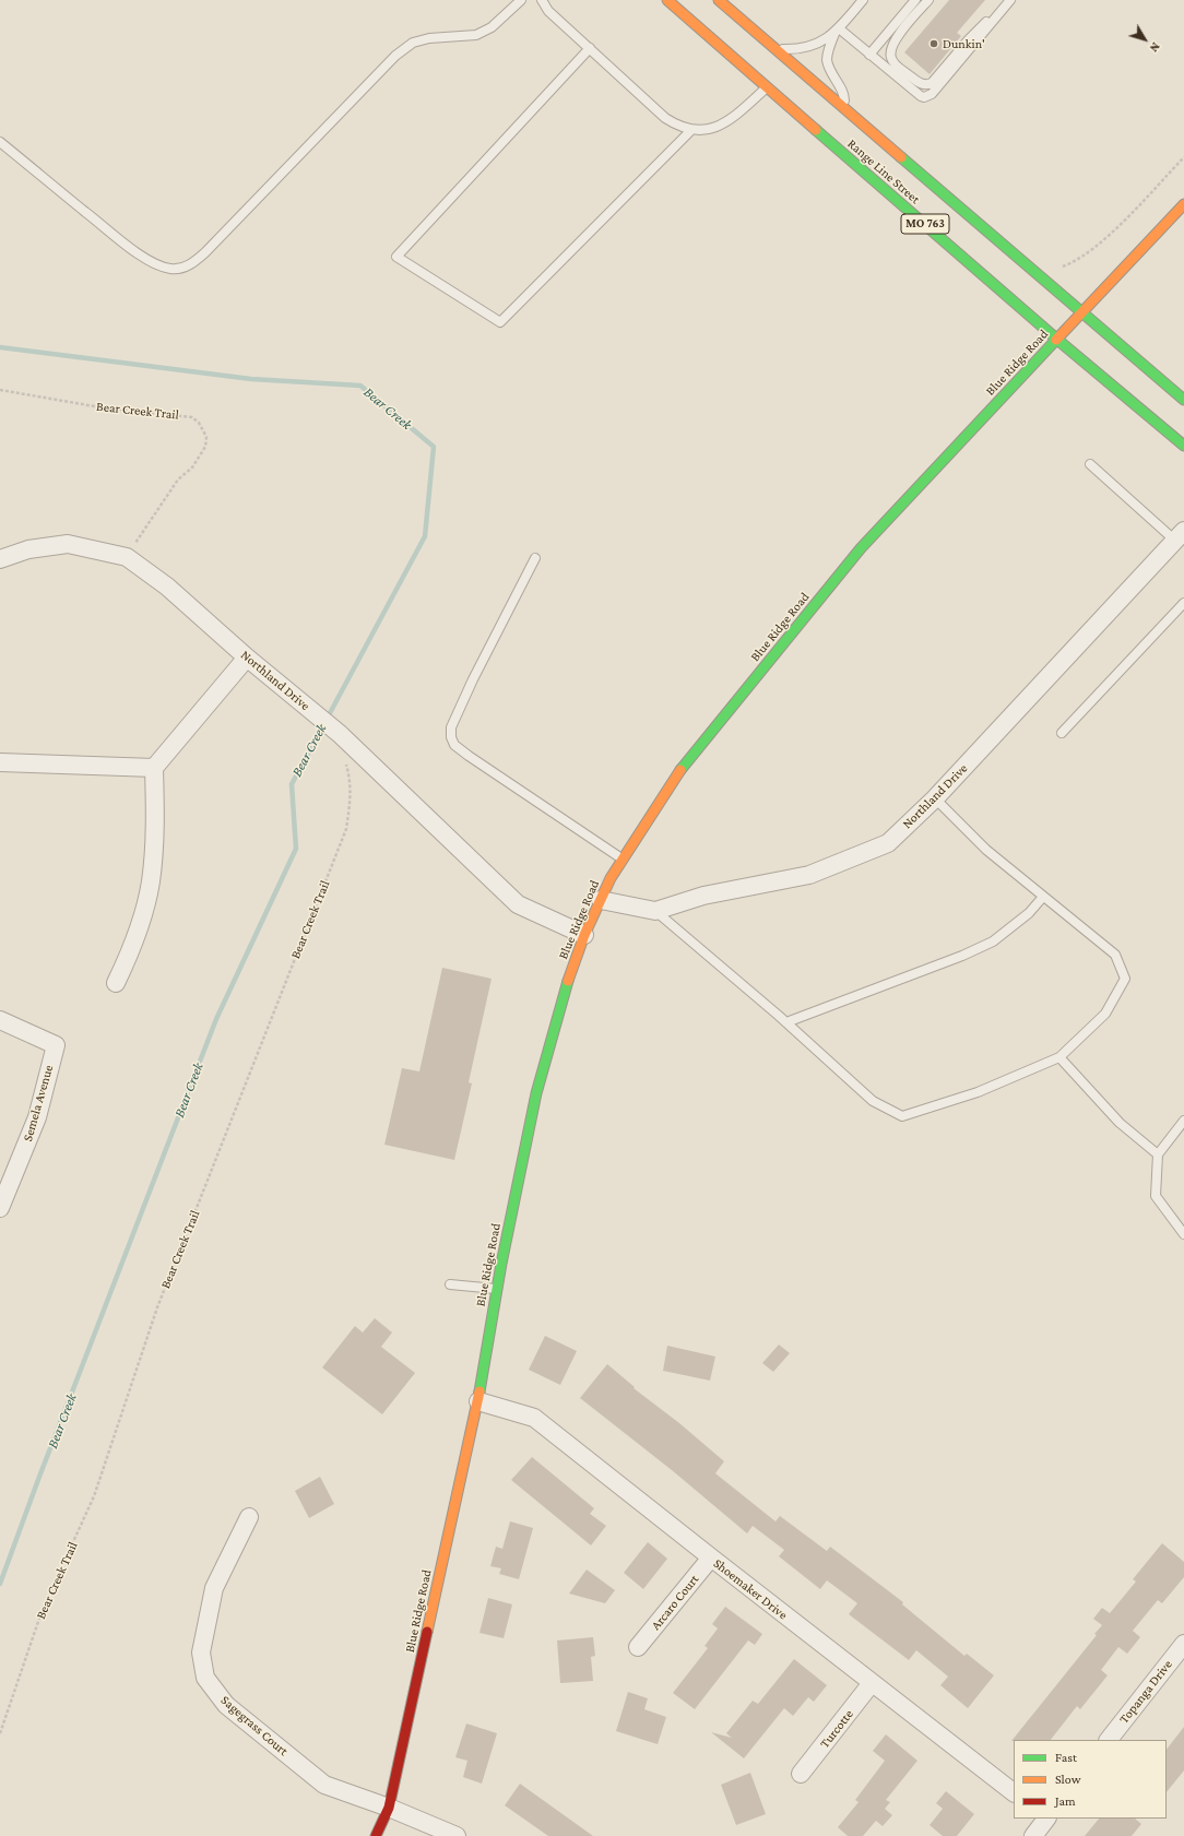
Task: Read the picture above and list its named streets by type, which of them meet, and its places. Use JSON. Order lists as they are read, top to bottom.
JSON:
{
  "streets": {
    "street": [
      "Range Line Street",
      "MO 763",
      "Blue Ridge Road",
      "Northland Drive",
      "Semela Avenue",
      "Shoemaker Drive",
      "Arcaro Court",
      "Topanga Drive",
      "Sagegrass Court",
      "Turcotte"
    ],
    "path": ["Bear Creek Trail"]
  },
  "crossings": [
    ["Range Line Street", "Blue Ridge Road"],
    ["Blue Ridge Road", "Northland Drive"],
    ["Blue Ridge Road", "Shoemaker Drive"],
    ["Blue Ridge Road", "Sagegrass Court"],
    ["Shoemaker Drive", "Arcaro Court"],
    ["Shoemaker Drive", "Turcotte"]
  ],
  "water": ["Bear Creek"],
  "places": ["Dunkin'"],
  "legend": ["Fast", "Slow", "Jam"],
  "north": "bottom right"
}
